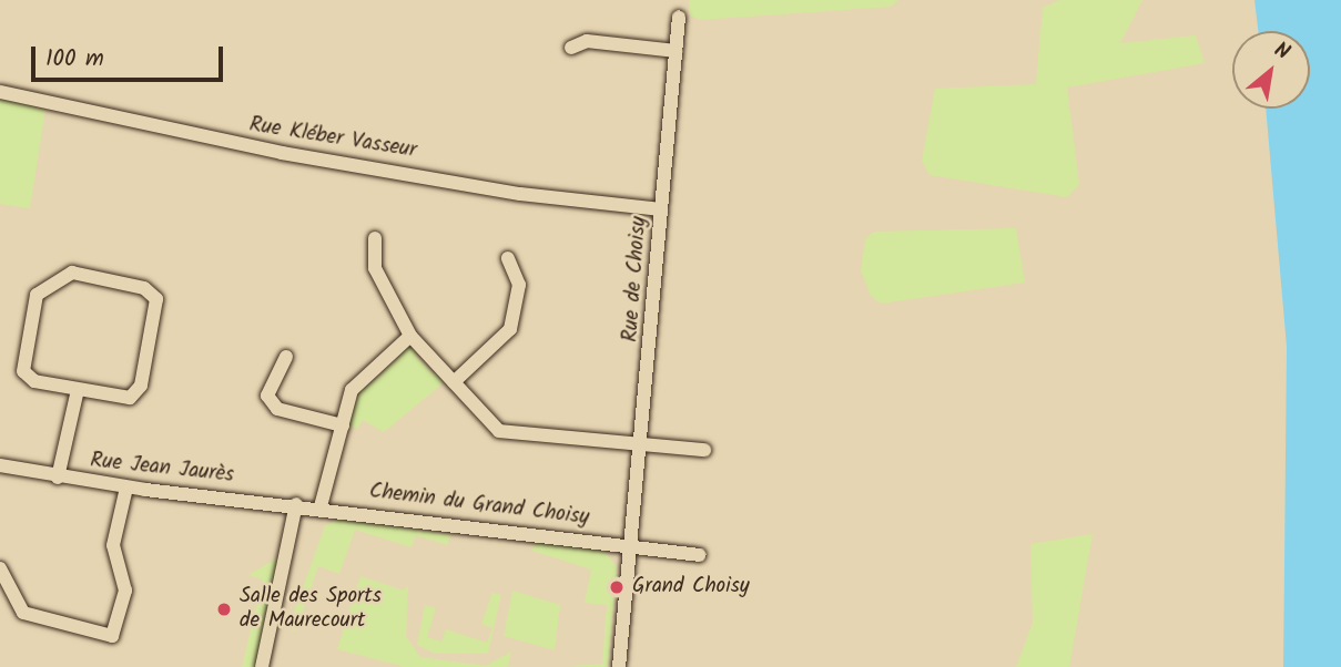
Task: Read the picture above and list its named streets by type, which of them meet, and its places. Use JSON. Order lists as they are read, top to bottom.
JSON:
{
  "streets": {
    "street": [
      "Rue Kléber Vasseur",
      "Rue de Choisy",
      "Rue Jean Jaurès",
      "Chemin du Grand Choisy"
    ]
  },
  "crossings": [
    ["Rue Kléber Vasseur", "Rue de Choisy"],
    ["Rue de Choisy", "Chemin du Grand Choisy"],
    ["Rue Jean Jaurès", "Chemin du Grand Choisy"]
  ],
  "places": ["Grand Choisy", "Salle des Sports de Maurecourt"],
  "scale_bar": "100 m",
  "north": "top right"
}
